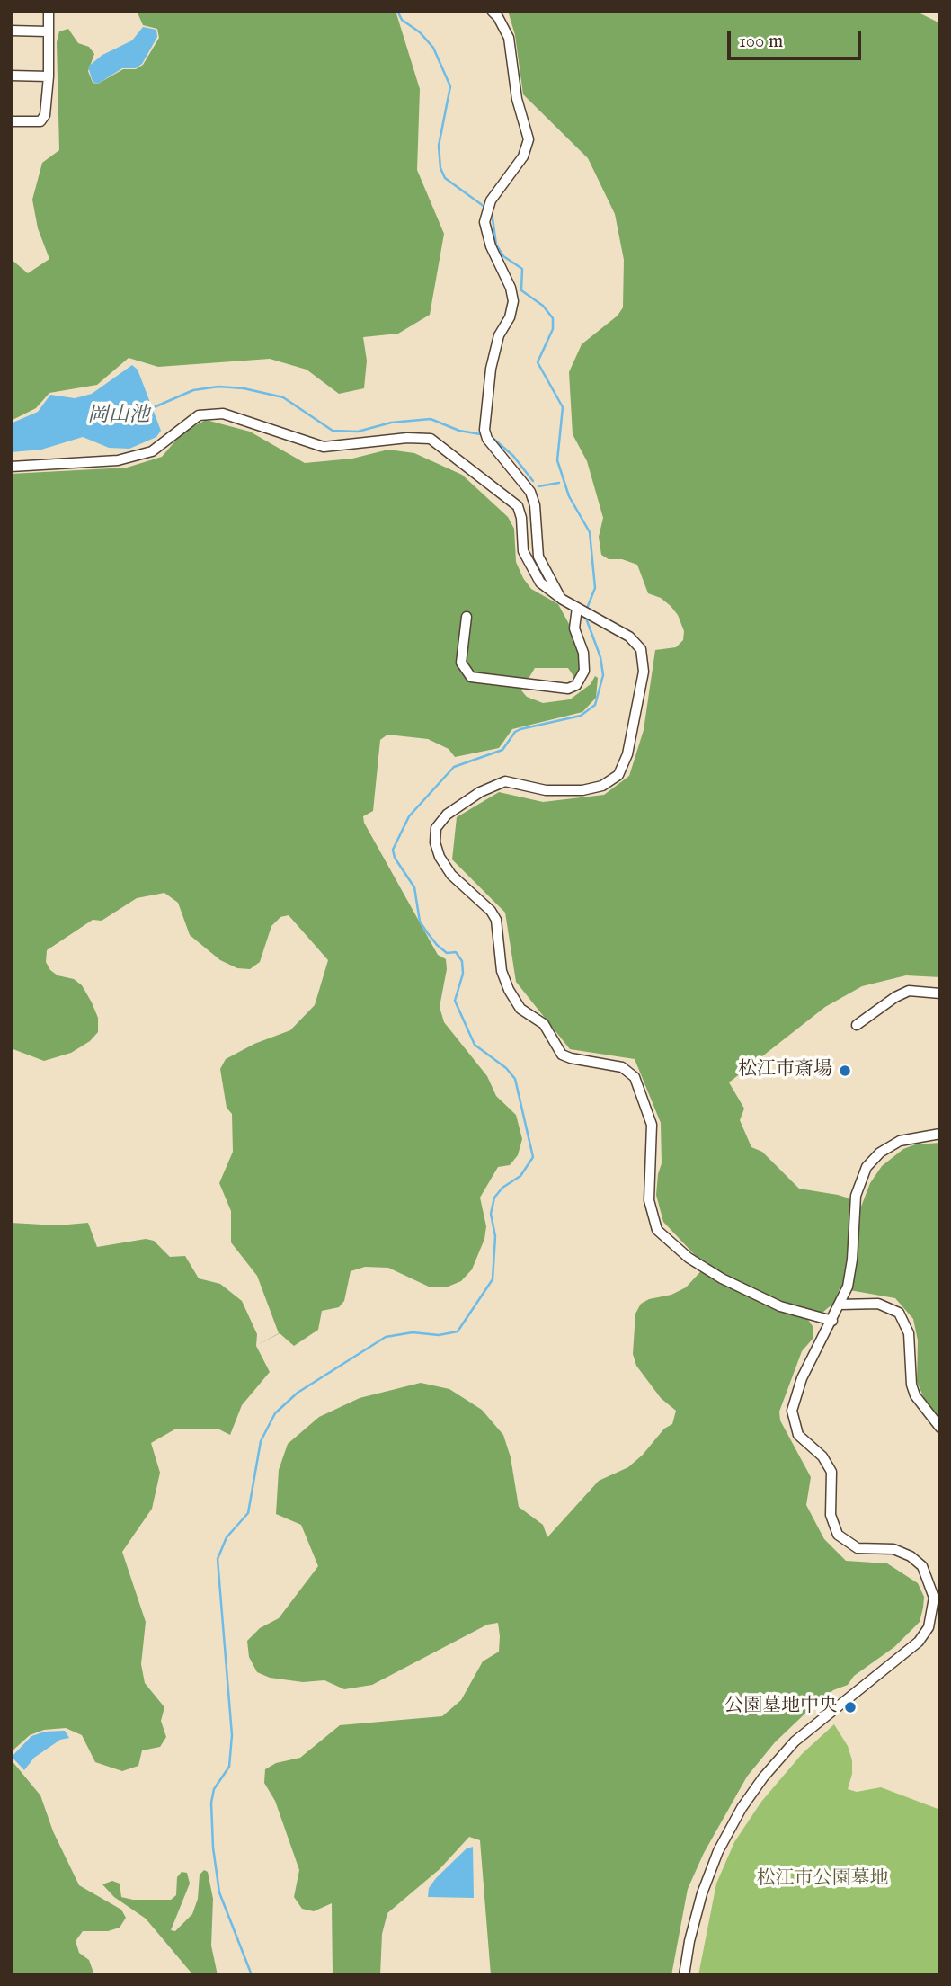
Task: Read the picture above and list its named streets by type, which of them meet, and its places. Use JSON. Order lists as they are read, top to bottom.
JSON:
{
  "water": ["岡山池"],
  "parks": ["松江市公園墓地"],
  "places": ["松江市斎場", "公園墓地中央"],
  "scale_bar": "100 m"
}
